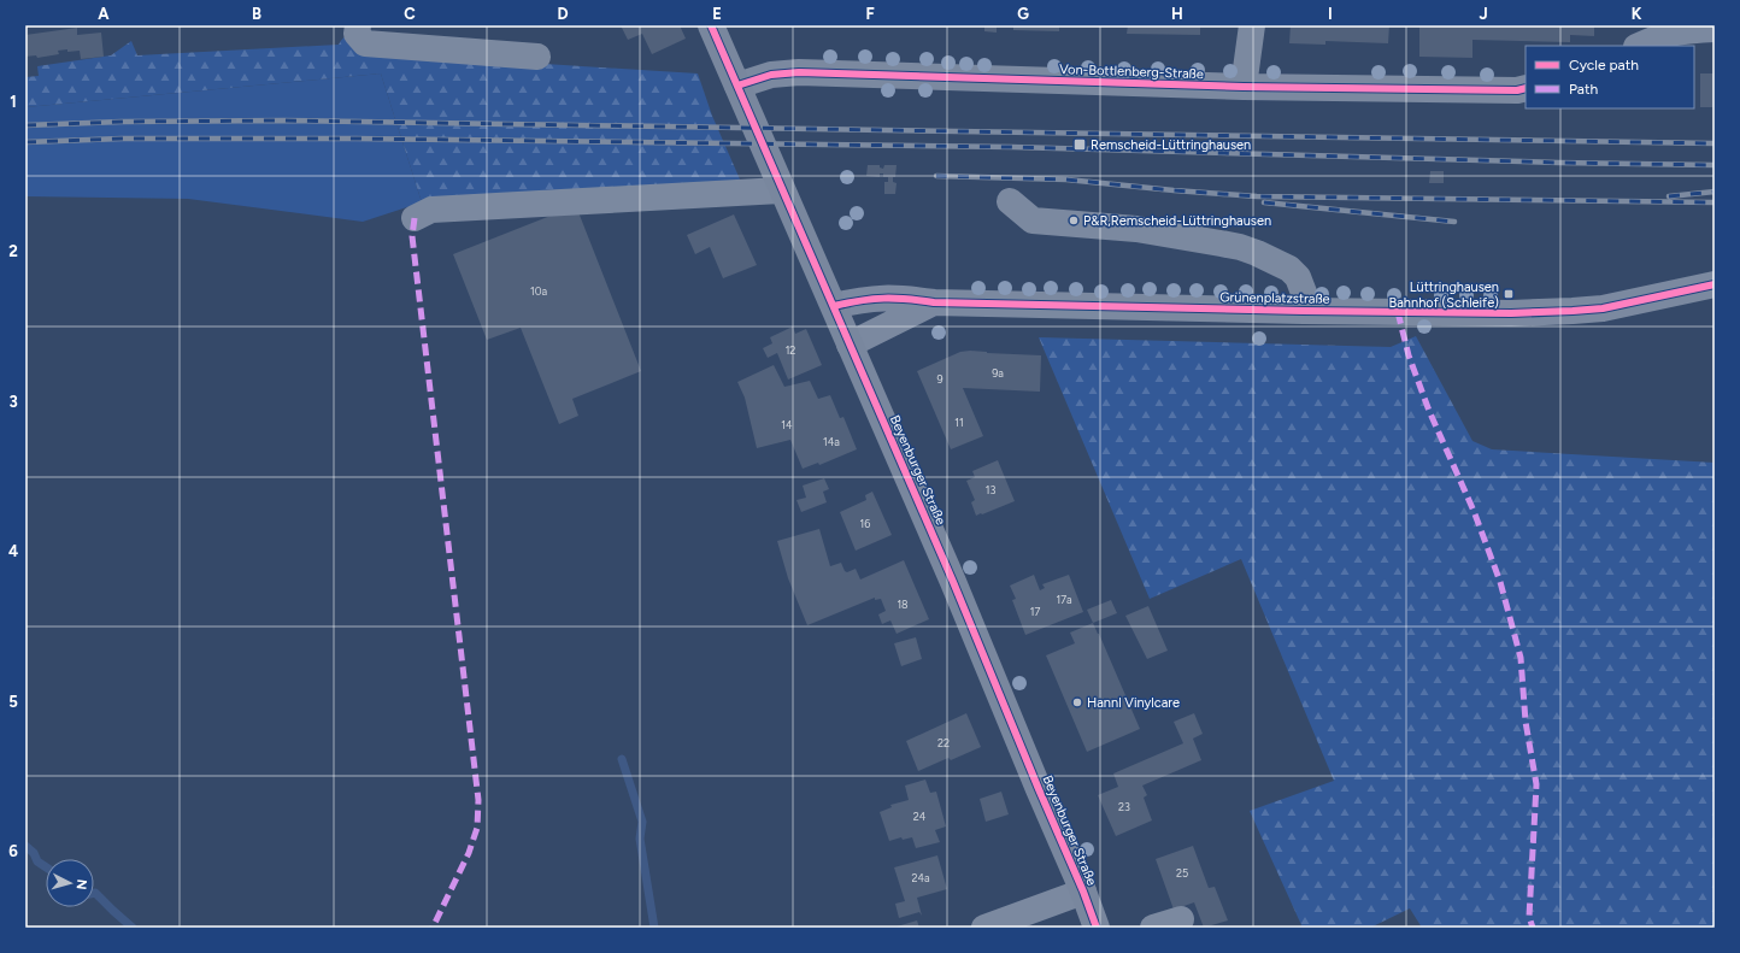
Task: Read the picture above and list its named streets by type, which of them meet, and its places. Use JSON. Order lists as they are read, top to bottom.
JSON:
{
  "streets": {
    "main road": ["Beyenburger Straße"],
    "street": ["Von-Bottlenberg-Straße", "Grünenplatzstraße"]
  },
  "crossings": [
    ["Von-Bottlenberg-Straße", "Beyenburger Straße"],
    ["Grünenplatzstraße", "Beyenburger Straße"]
  ],
  "places": {
    "transit": ["Remscheid-Lüttringhausen", "Lüttringhausen Bahnhof (Schleife)"],
    "other": ["P&R,Remscheid-Lüttringhausen", "Hannl Vinylcare"]
  },
  "house_numbers": [
    "10a",
    "12",
    "9a",
    "9",
    "11",
    "14",
    "14a",
    "13",
    "16",
    "17a",
    "18",
    "17",
    "22",
    "23",
    "24",
    "25",
    "24a"
  ],
  "legend": ["Cycle path", "Path"],
  "north": "right",
  "grid": {
    "columns": [
      "A",
      "B",
      "C",
      "D",
      "E",
      "F",
      "G",
      "H",
      "I",
      "J",
      "K"
    ],
    "rows": [
      "1",
      "2",
      "3",
      "4",
      "5",
      "6"
    ]
  }
}
